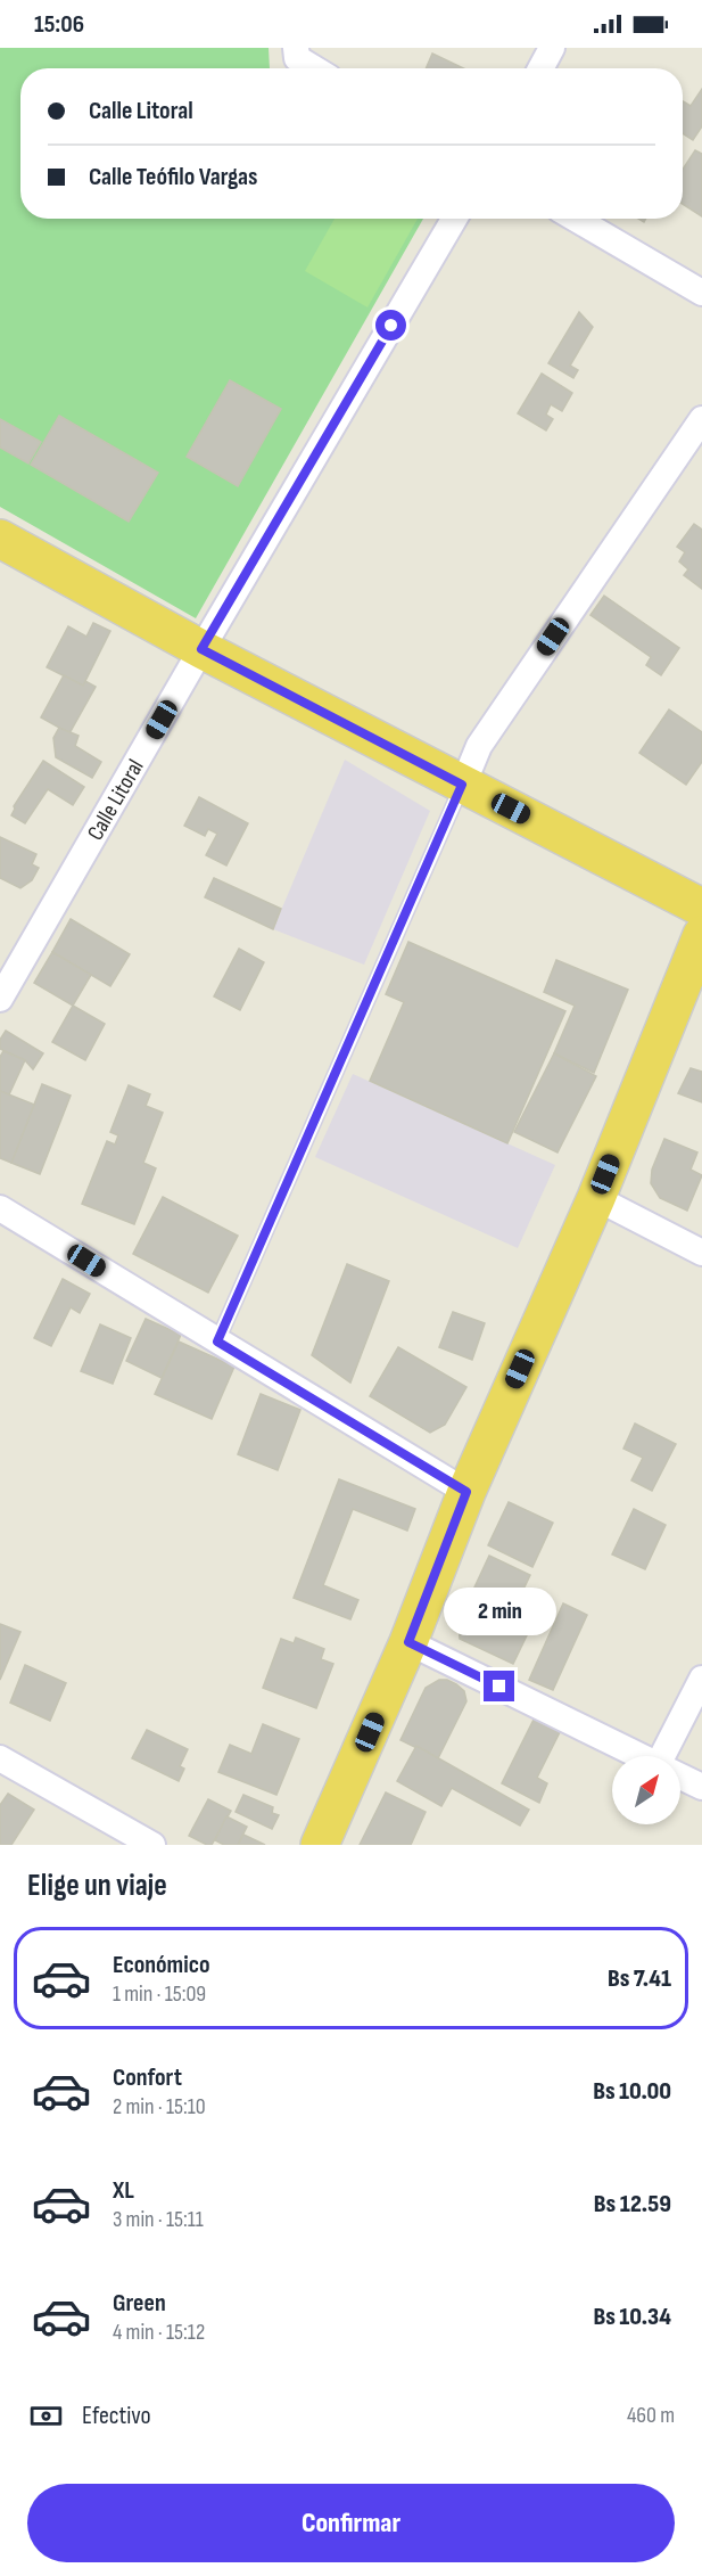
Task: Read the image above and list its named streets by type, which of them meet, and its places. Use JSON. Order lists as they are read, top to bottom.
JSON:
{
  "streets": {
    "street": ["Calle Litoral"]
  },
  "north": "top right",
  "page": {
    "status": "15:06",
    "banner": ["Calle Litoral", "Calle Teófilo Vargas"],
    "bubble": "2 min",
    "heading": "Elige un viaje",
    "list": [
      {
        "name": "Económico",
        "note": "1 min · 15:09",
        "value": "Bs 7.41"
      },
      {
        "name": "Confort",
        "note": "2 min · 15:10",
        "value": "Bs 10.00"
      },
      {
        "name": "XL",
        "note": "3 min · 15:11",
        "value": "Bs 12.59"
      },
      {
        "name": "Green",
        "note": "4 min · 15:12",
        "value": "Bs 10.34"
      }
    ],
    "pay": ["Efectivo", "460 m"],
    "buttons": "Confirmar"
  }
}
